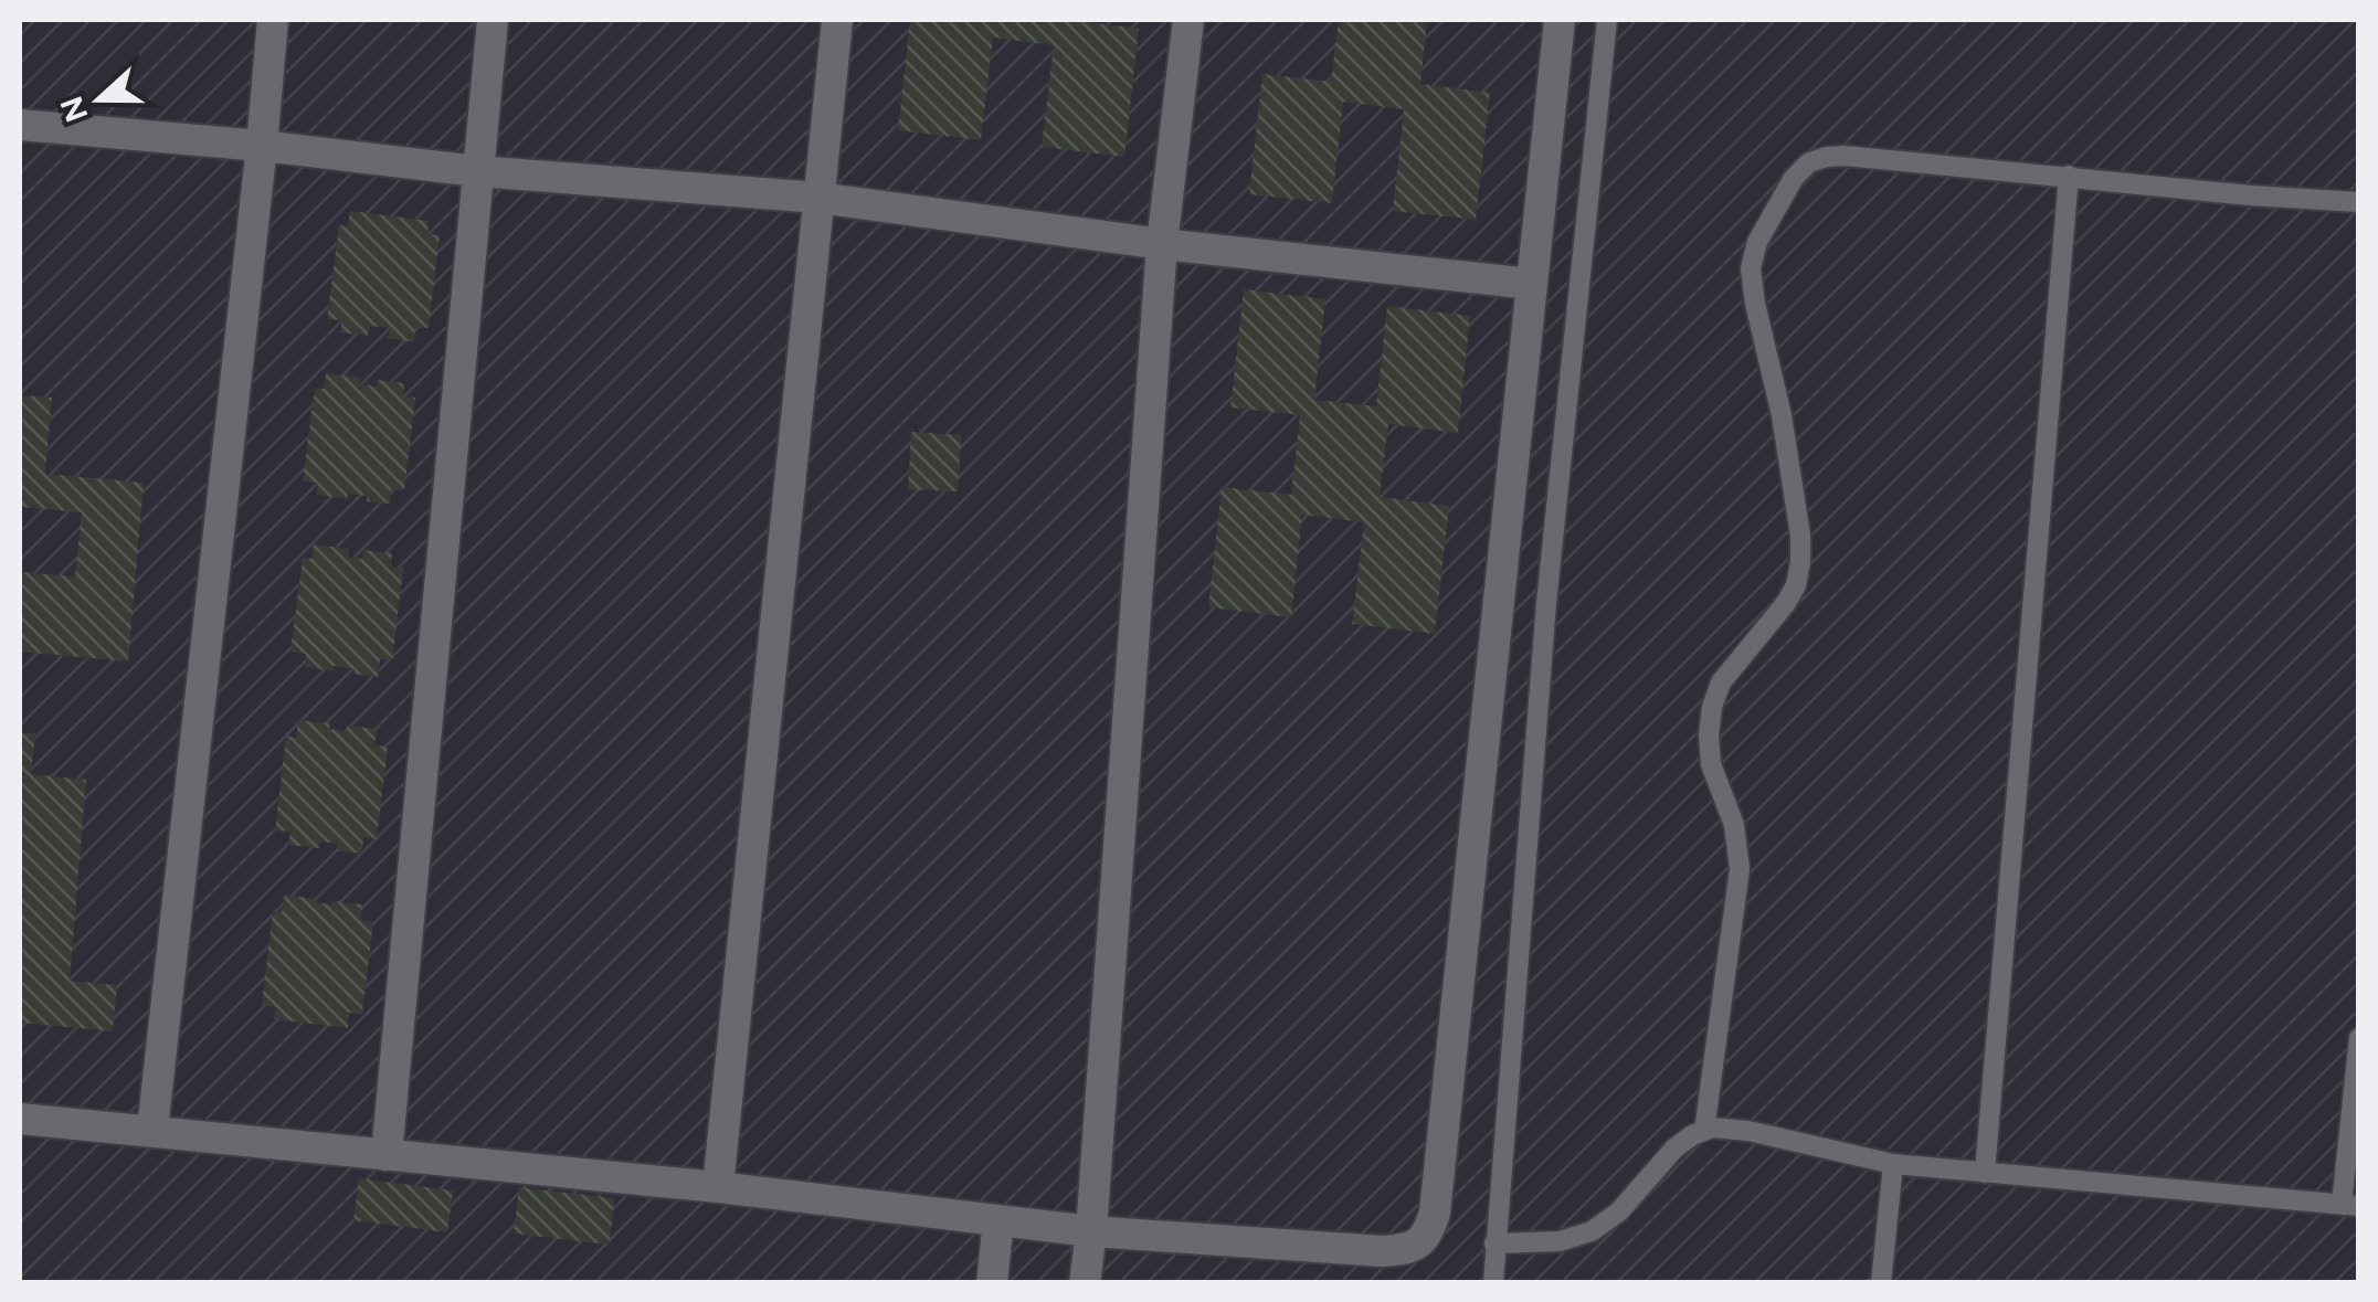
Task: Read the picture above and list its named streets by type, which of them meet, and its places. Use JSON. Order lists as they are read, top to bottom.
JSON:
{
  "north": "left"
}
